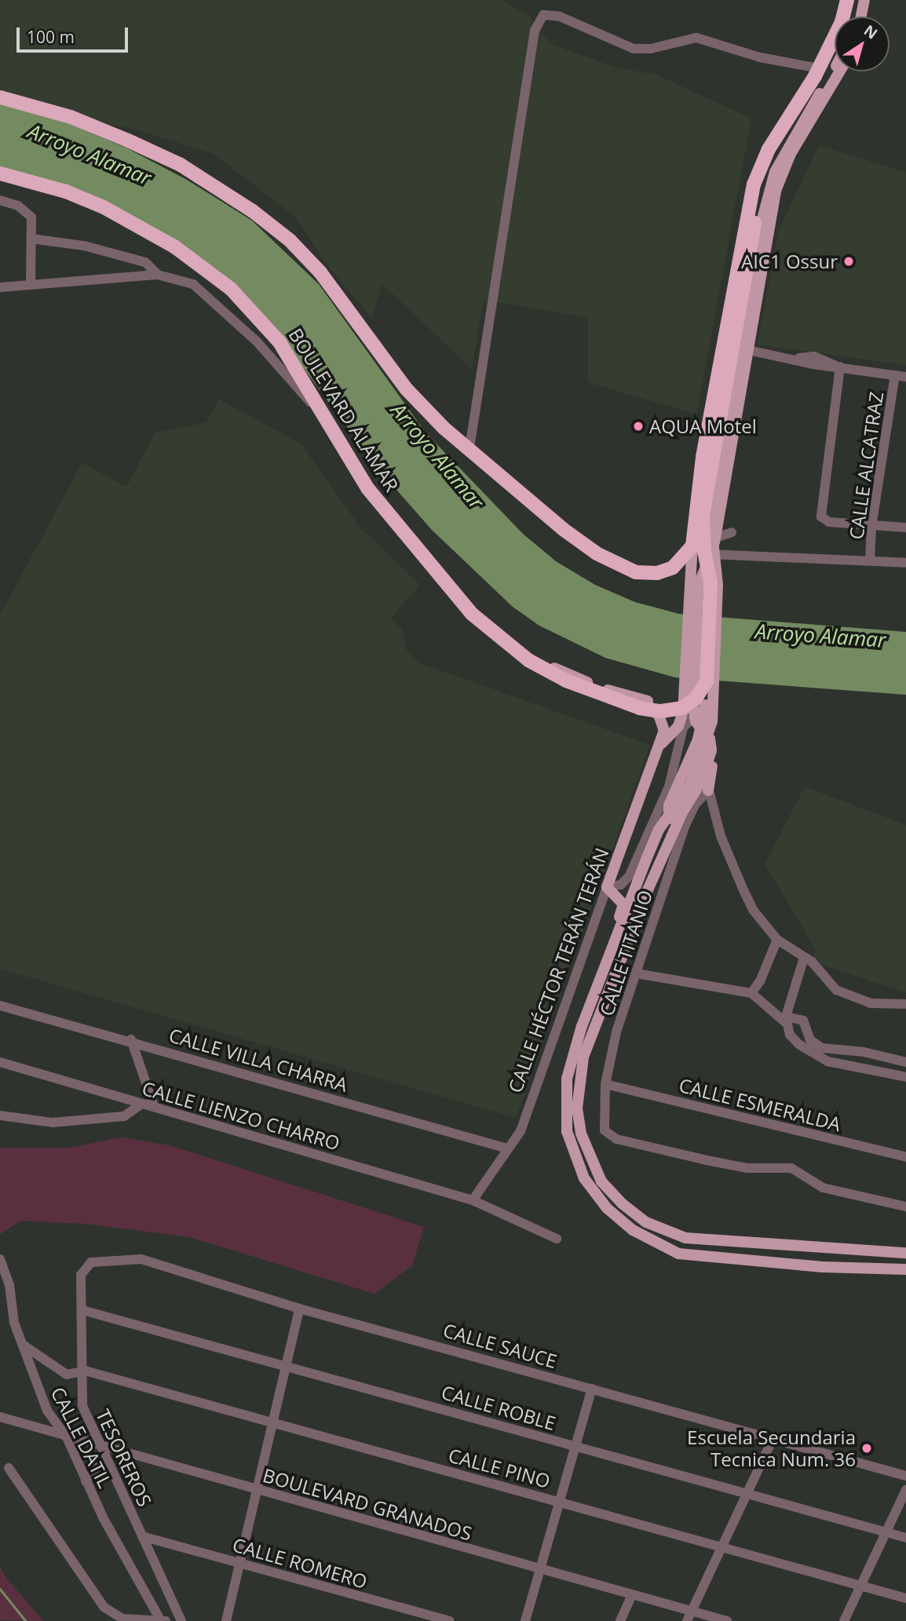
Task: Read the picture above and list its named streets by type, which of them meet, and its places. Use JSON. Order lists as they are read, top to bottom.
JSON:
{
  "streets": {
    "highway": ["BOULEVARD ALAMAR"],
    "main road": ["CALLE HÉCTOR TERÁN TERÁN"],
    "street": [
      "CALLE ALCATRAZ",
      "CALLE TITANIO",
      "CALLE VILLA CHARRA",
      "CALLE ESMERALDA",
      "CALLE LIENZO CHARRO",
      "CALLE SAUCE",
      "CALLE ROBLE",
      "CALLE DATIL",
      "TESOREROS",
      "CALLE PINO",
      "BOULEVARD GRANADOS",
      "CALLE ROMERO"
    ]
  },
  "crossings": [
    ["BOULEVARD ALAMAR", "CALLE HÉCTOR TERÁN TERÁN"],
    ["CALLE TITANIO", "CALLE ESMERALDA"],
    ["CALLE HÉCTOR TERÁN TERÁN", "CALLE VILLA CHARRA"],
    ["CALLE HÉCTOR TERÁN TERÁN", "CALLE LIENZO CHARRO"],
    ["CALLE SAUCE", "TESOREROS"],
    ["CALLE ROBLE", "TESOREROS"],
    ["CALLE DATIL", "CALLE PINO"],
    ["CALLE DATIL", "BOULEVARD GRANADOS"],
    ["TESOREROS", "CALLE PINO"],
    ["TESOREROS", "BOULEVARD GRANADOS"],
    ["TESOREROS", "CALLE ROMERO"]
  ],
  "water": ["Arroyo Alamar"],
  "places": ["AIC1 Ossur", "AQUA Motel", "Escuela Secundaria Tecnica Num. 36"],
  "scale_bar": "100 m",
  "north": "top right"
}
